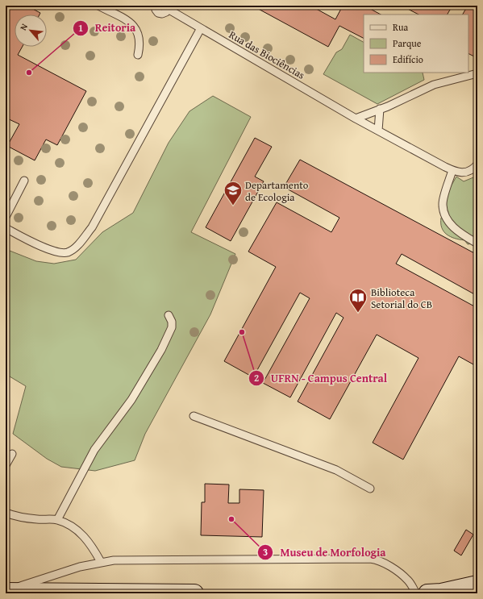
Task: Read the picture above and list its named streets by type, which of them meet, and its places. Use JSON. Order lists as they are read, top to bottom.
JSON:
{
  "streets": {
    "lane": ["Rua das Biociências"]
  },
  "places": {
    "other": ["Reitoria", "UFRN - Campus Central", "Museu de Morfologia"],
    "school or university": ["Departamento de Ecologia"],
    "library": ["Biblioteca Setorial do CB"]
  },
  "legend": ["Rua", "Parque", "Edifício"],
  "north": "top left"
}
